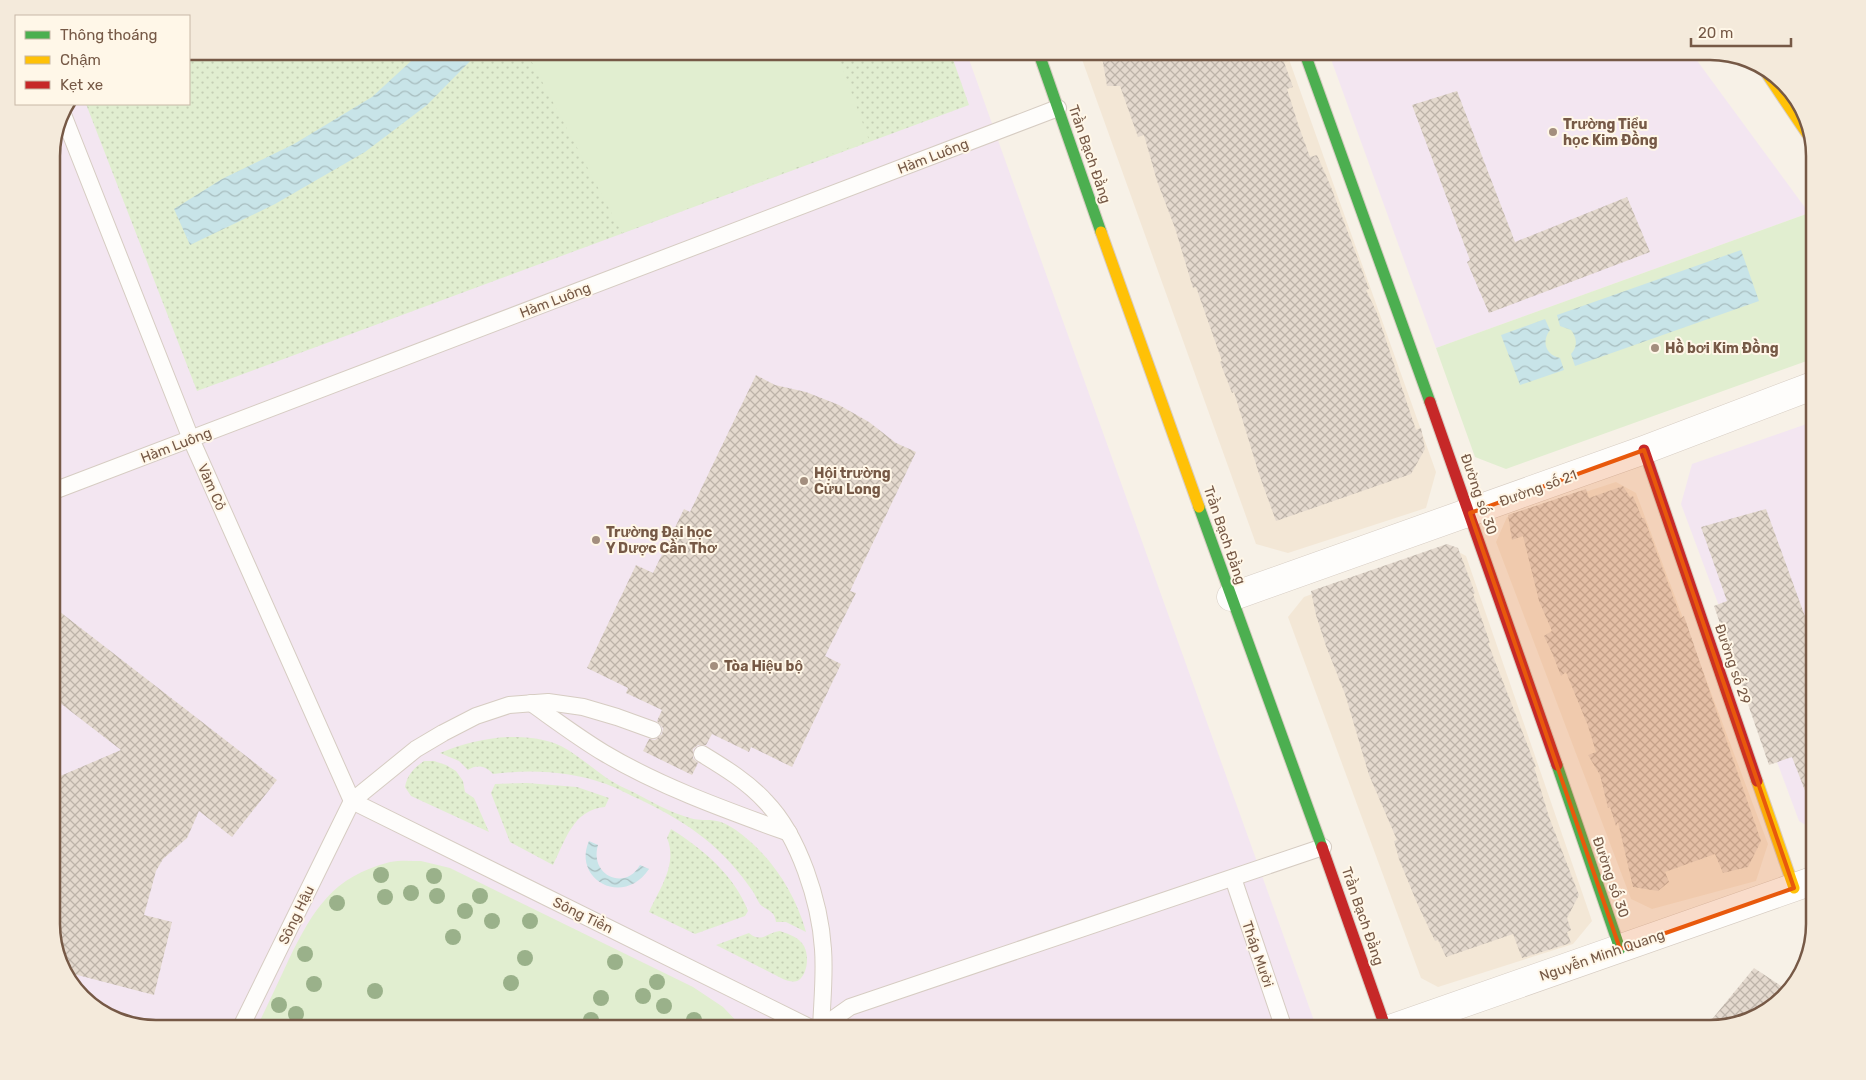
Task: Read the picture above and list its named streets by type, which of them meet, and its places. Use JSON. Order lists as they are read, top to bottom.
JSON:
{
  "streets": {
    "street": [
      "Trần Bạch Đằng",
      "Đường số 21",
      "Đường số 30",
      "Đường số 29",
      "Nguyễn Minh Quang"
    ],
    "lane": [
      "Hàm Luông",
      "Vàm Cỏ",
      "Sông Hậu",
      "Sông Tiền",
      "Tháp Mười"
    ]
  },
  "crossings": [
    ["Trần Bạch Đằng", "Hàm Luông"],
    ["Trần Bạch Đằng", "Đường số 21"],
    ["Hàm Luông", "Vàm Cỏ"],
    ["Vàm Cỏ", "Sông Hậu"],
    ["Vàm Cỏ", "Sông Tiền"],
    ["Đường số 21", "Đường số 30"],
    ["Đường số 21", "Đường số 29"],
    ["Đường số 30", "Nguyễn Minh Quang"],
    ["Đường số 29", "Nguyễn Minh Quang"],
    ["Sông Hậu", "Sông Tiền"]
  ],
  "places": [
    "Trường Tiểu học Kim Đồng",
    "Hồ bơi Kim Đồng",
    "Hội trường Cửu Long",
    "Trường Đại học Y Dược Cần Thơ",
    "Tòa Hiệu bộ"
  ],
  "legend": ["Thông thoáng", "Chậm", "Kẹt xe"],
  "scale_bar": "20 m"
}
